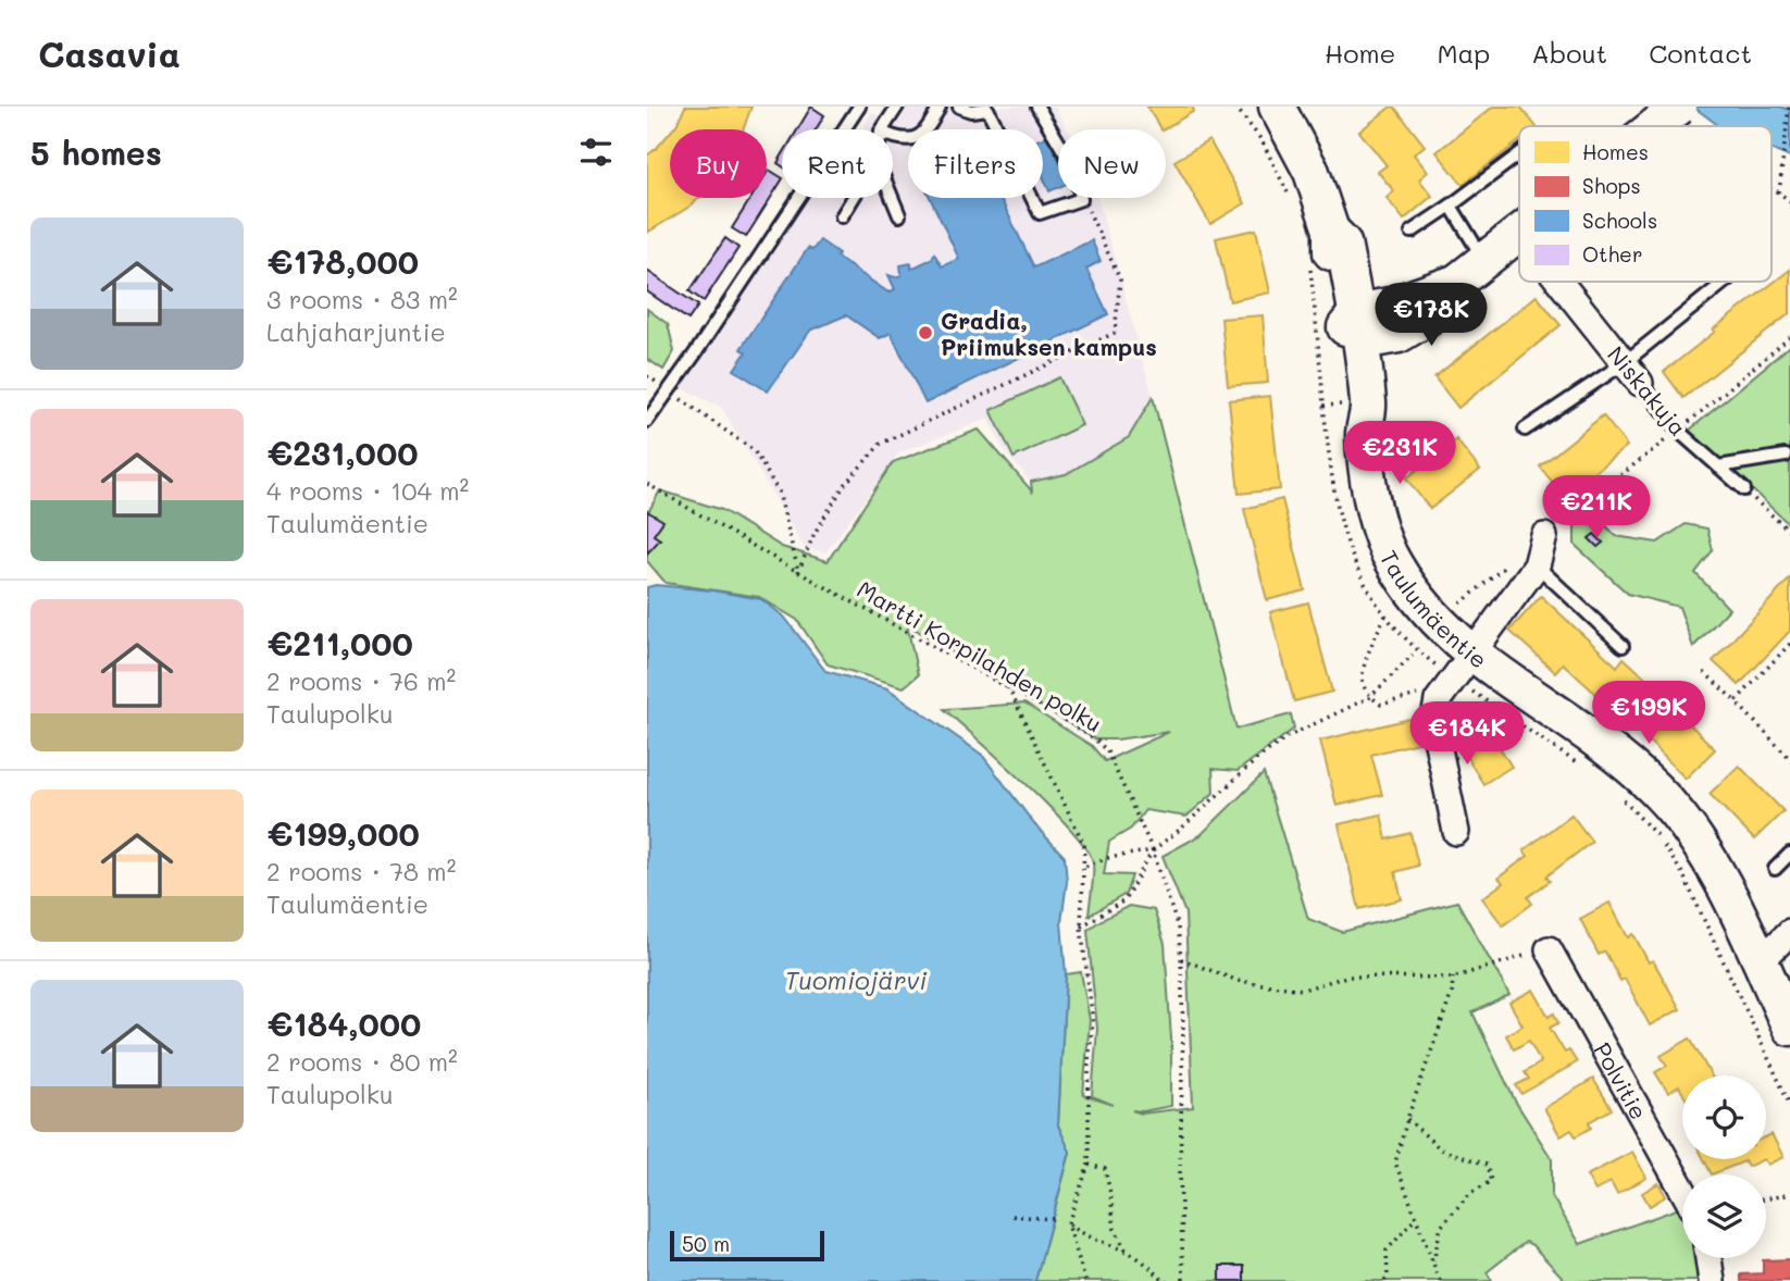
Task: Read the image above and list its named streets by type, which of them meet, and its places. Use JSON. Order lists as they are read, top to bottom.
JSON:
{
  "streets": {
    "main road": ["Taulumäentie"],
    "street": ["Niskakuja", "Polvitie"],
    "path": ["Martti Korpilahden polku"]
  },
  "water": ["Tuomiojärvi"],
  "places": ["Gradia, Priimuksen kampus"],
  "legend": [
    "Homes",
    "Shops",
    "Schools",
    "Other"
  ],
  "scale_bar": "50 m",
  "page": {
    "header": "Casavia",
    "nav": [
      "Home",
      "Map",
      "About",
      "Contact"
    ],
    "heading": "5 homes",
    "chip": [
      "Buy",
      "Rent",
      "Filters",
      "New"
    ],
    "list": [
      {
        "name": "€178,000",
        "note": "3 rooms · 83 m² · Lahjaharjuntie"
      },
      {
        "name": "€231,000",
        "note": "4 rooms · 104 m² · Taulumäentie"
      },
      {
        "name": "€211,000",
        "note": "2 rooms · 76 m² · Taulupolku"
      },
      {
        "name": "€199,000",
        "note": "2 rooms · 78 m² · Taulumäentie"
      },
      {
        "name": "€184,000",
        "note": "2 rooms · 80 m² · Taulupolku"
      }
    ],
    "price": [
      "€178K",
      "€231K",
      "€211K",
      "€199K",
      "€184K"
    ],
    "scale": "50 m"
  }
}
